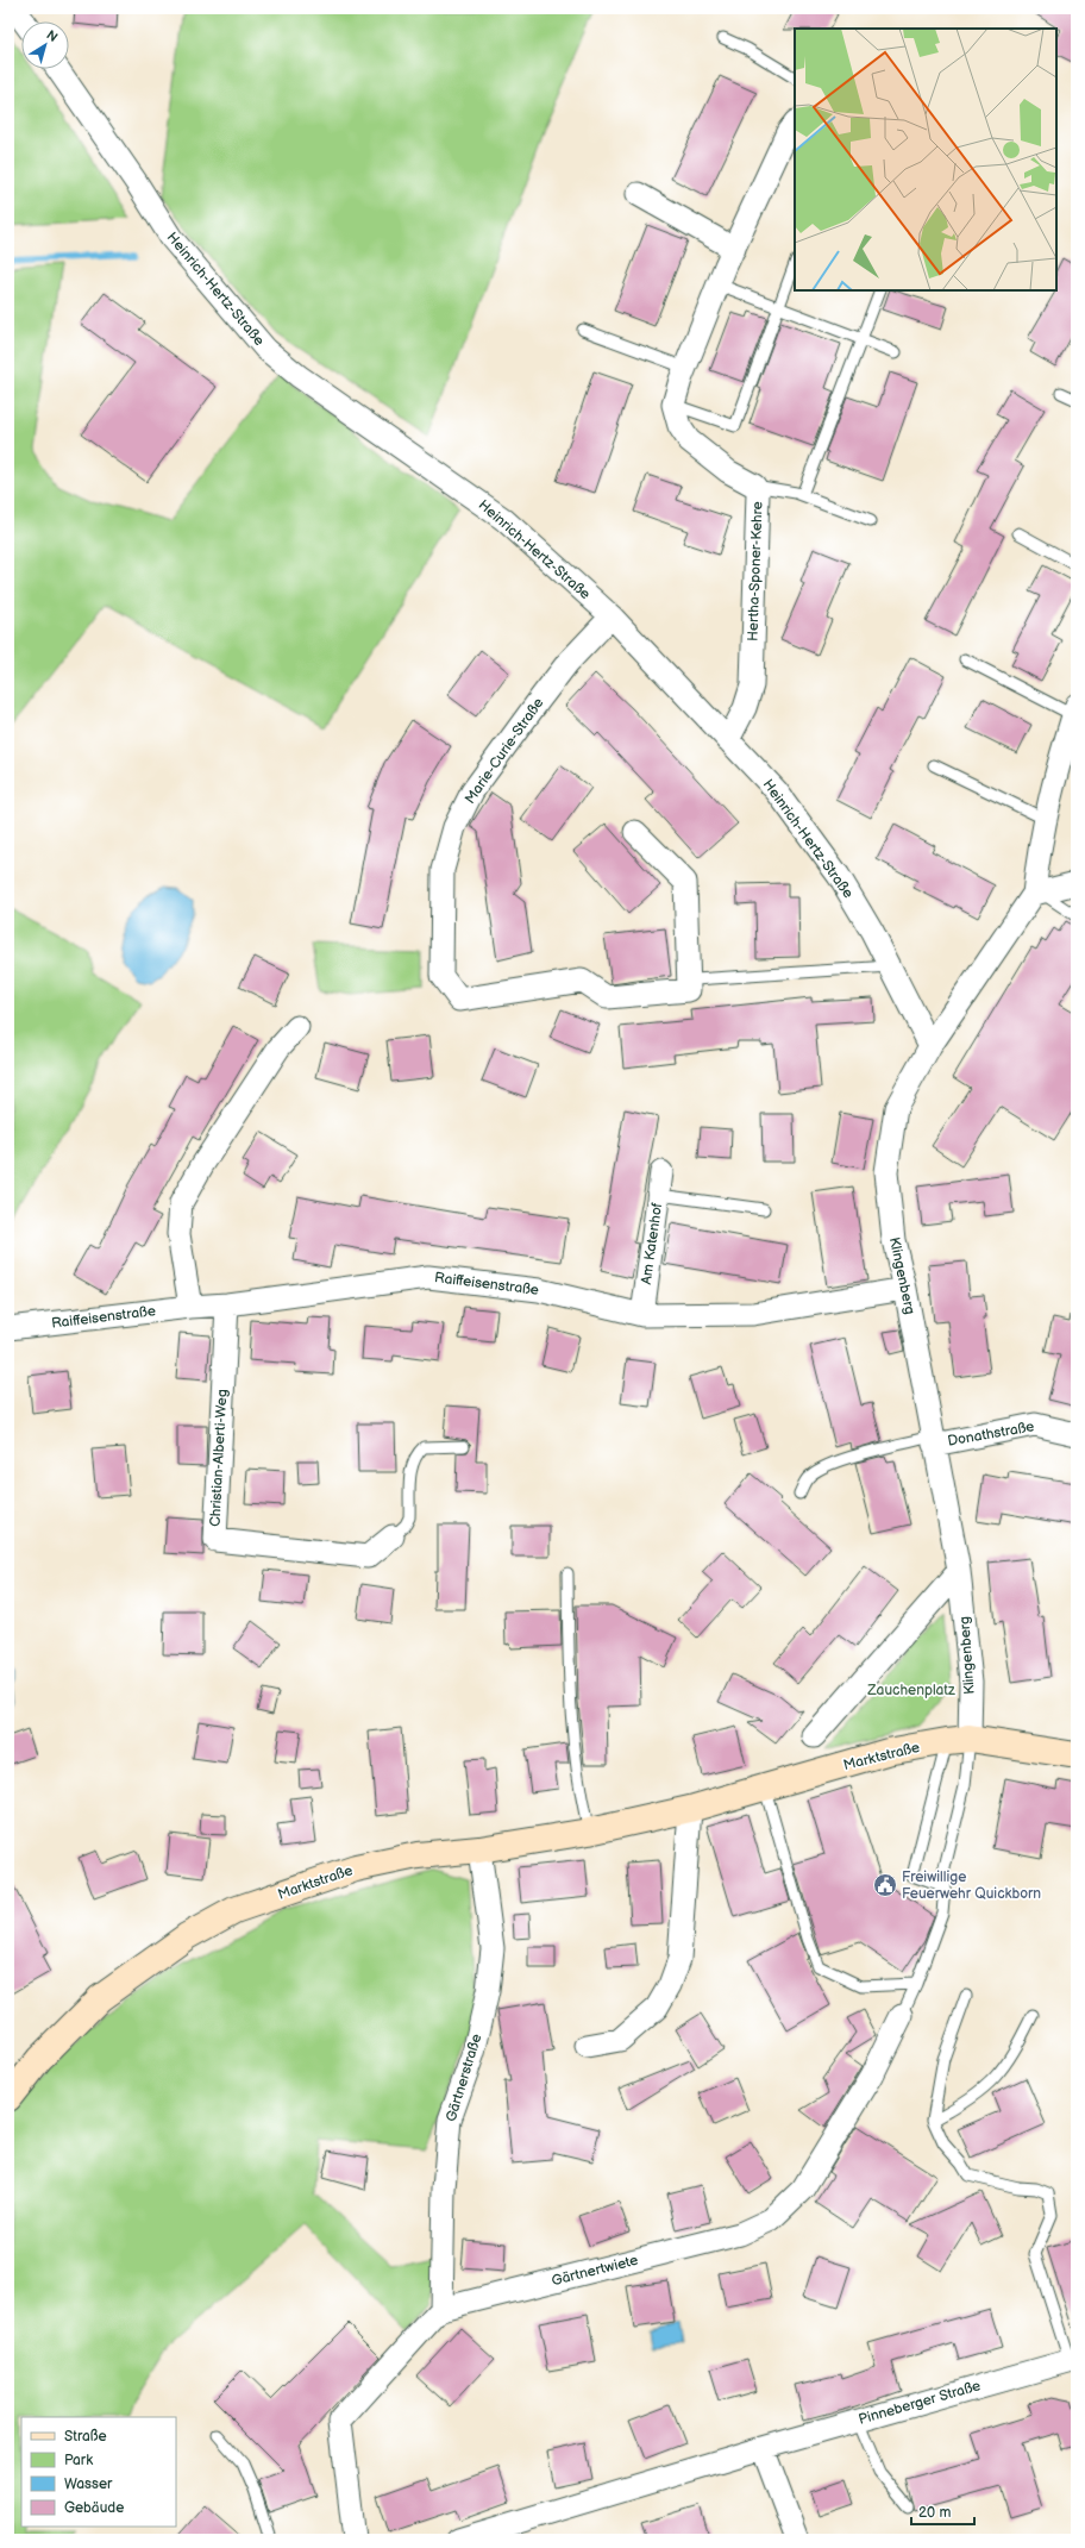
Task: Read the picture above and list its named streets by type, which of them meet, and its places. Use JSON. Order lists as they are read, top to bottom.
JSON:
{
  "streets": {
    "main road": ["Marktstraße"],
    "street": [
      "Heinrich-Hertz-Straße",
      "Hertha-Sponer-Kehre",
      "Marie-Curie-Straße",
      "Am Katenhof",
      "Klingenberg",
      "Raiffeisenstraße",
      "Donathstraße",
      "Christian-Alberti-Weg",
      "Gärtnerstraße",
      "Gärtnertwiete",
      "Pinneberger Straße"
    ]
  },
  "crossings": [
    ["Heinrich-Hertz-Straße", "Hertha-Sponer-Kehre"],
    ["Heinrich-Hertz-Straße", "Marie-Curie-Straße"],
    ["Heinrich-Hertz-Straße", "Klingenberg"],
    ["Am Katenhof", "Raiffeisenstraße"],
    ["Klingenberg", "Raiffeisenstraße"],
    ["Klingenberg", "Donathstraße"],
    ["Klingenberg", "Marktstraße"],
    ["Raiffeisenstraße", "Christian-Alberti-Weg"],
    ["Marktstraße", "Gärtnerstraße"],
    ["Gärtnerstraße", "Gärtnertwiete"]
  ],
  "parks": ["Zauchenplatz"],
  "places": {
    "public building": ["Freiwillige Feuerwehr Quickborn"]
  },
  "legend": [
    "Straße",
    "Park",
    "Wasser",
    "Gebäude"
  ],
  "scale_bar": "20 m",
  "north": "top right"
}
